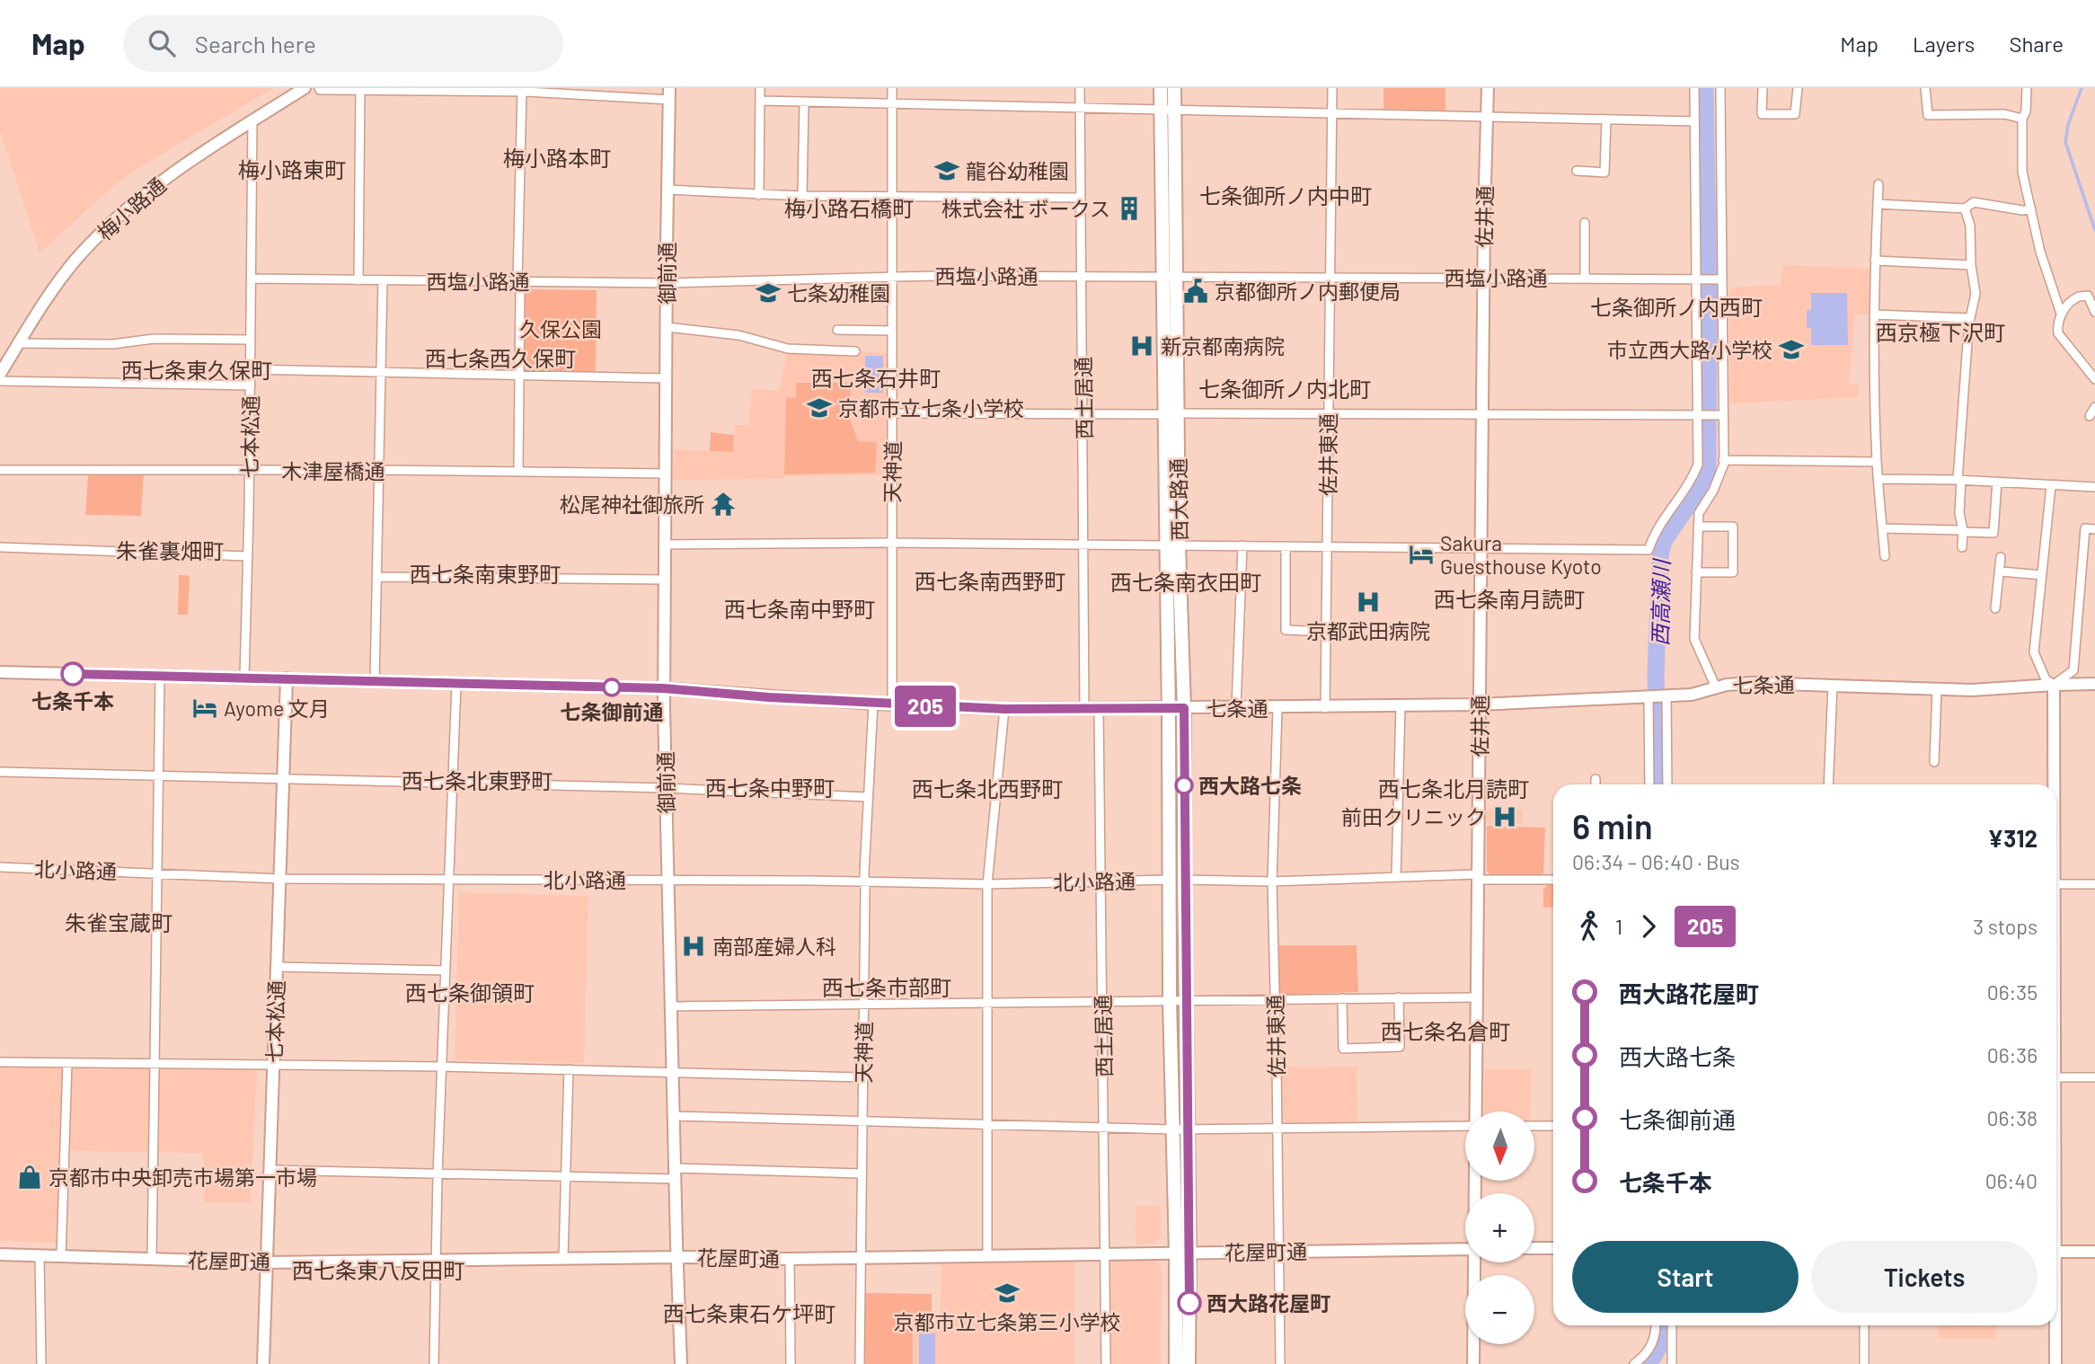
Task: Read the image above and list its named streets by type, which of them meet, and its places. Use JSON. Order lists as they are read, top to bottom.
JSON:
{
  "streets": {
    "main road": ["西大路通"],
    "street": [
      "梅小路通",
      "佐井通",
      "御前通",
      "西塩小路通",
      "西土居通",
      "七本松通",
      "佐井東通",
      "木津屋橋通",
      "天神道",
      "七条通",
      "北小路通",
      "花屋町通"
    ]
  },
  "crossings": [
    ["梅小路通", "七本松通"],
    ["佐井通", "西塩小路通"],
    ["佐井通", "七条通"],
    ["御前通", "西塩小路通"],
    ["御前通", "木津屋橋通"],
    ["御前通", "七条通"],
    ["御前通", "北小路通"],
    ["御前通", "花屋町通"],
    ["西塩小路通", "西土居通"],
    ["西塩小路通", "七本松通"],
    ["西塩小路通", "佐井東通"],
    ["西塩小路通", "天神道"],
    ["西塩小路通", "西大路通"],
    ["西土居通", "七条通"],
    ["西土居通", "北小路通"],
    ["西土居通", "花屋町通"],
    ["七本松通", "木津屋橋通"],
    ["七本松通", "七条通"],
    ["七本松通", "北小路通"],
    ["七本松通", "花屋町通"],
    ["佐井東通", "七条通"],
    ["佐井東通", "花屋町通"],
    ["天神道", "七条通"],
    ["天神道", "北小路通"],
    ["天神道", "花屋町通"],
    ["西大路通", "七条通"],
    ["西大路通", "北小路通"],
    ["西大路通", "花屋町通"]
  ],
  "districts": [
    "梅小路本町",
    "梅小路東町",
    "七条御所ノ内中町",
    "梅小路石橋町",
    "七条御所ノ内西町",
    "西京極下沢町",
    "西七条西久保町",
    "西七条東久保町",
    "西七条石井町",
    "七条御所ノ内北町",
    "朱雀裏畑町",
    "西七条南東野町",
    "西七条南西野町",
    "西七条南衣田町",
    "西七条南月読町",
    "西七条南中野町",
    "西七条北東野町",
    "西七条中野町",
    "西七条北西野町",
    "西七条北月読町",
    "朱雀宝蔵町",
    "西七条市部町",
    "西七条御領町",
    "西七条名倉町",
    "西七条東八反田町",
    "西七条東石ケ坪町"
  ],
  "water": ["西高瀬川"],
  "parks": ["久保公園"],
  "places": {
    "school or university": [
      "龍谷幼稚園",
      "七条幼稚園",
      "市立西大路小学校",
      "京都市立七条小学校",
      "京都市立七条第三小学校"
    ],
    "building": ["株式会社 ボークス"],
    "public building": ["京都御所ノ内郵便局"],
    "hospital": [
      "新京都南病院",
      "京都武田病院",
      "前田クリニック",
      "南部産婦人科"
    ],
    "temple": ["松尾神社御旅所"],
    "hotel": ["Sakura Guesthouse Kyoto", "Ayome 文月"],
    "other": [
      "七条千本",
      "七条御前通",
      "西大路七条",
      "西大路花屋町"
    ],
    "shop": ["京都市中央卸売市場第一市場"]
  },
  "lines": ["bus line 205"],
  "north": "bottom",
  "page": {
    "header": "Map",
    "search": "Search here",
    "nav": ["Map", "Layers", "Share"],
    "on_map": "205",
    "heading": ["6 min", "06:34 – 06:40 · Bus", "¥312"],
    "legs": ["1", "205", "3 stops"],
    "list": [
      {
        "name": "西大路花屋町",
        "value": "06:35"
      },
      {
        "name": "西大路七条",
        "value": "06:36"
      },
      {
        "name": "七条御前通",
        "value": "06:38"
      },
      {
        "name": "七条千本",
        "value": "06:40"
      }
    ],
    "map_buttons": ["+", "−"],
    "buttons": ["Start", "Tickets"]
  }
}
